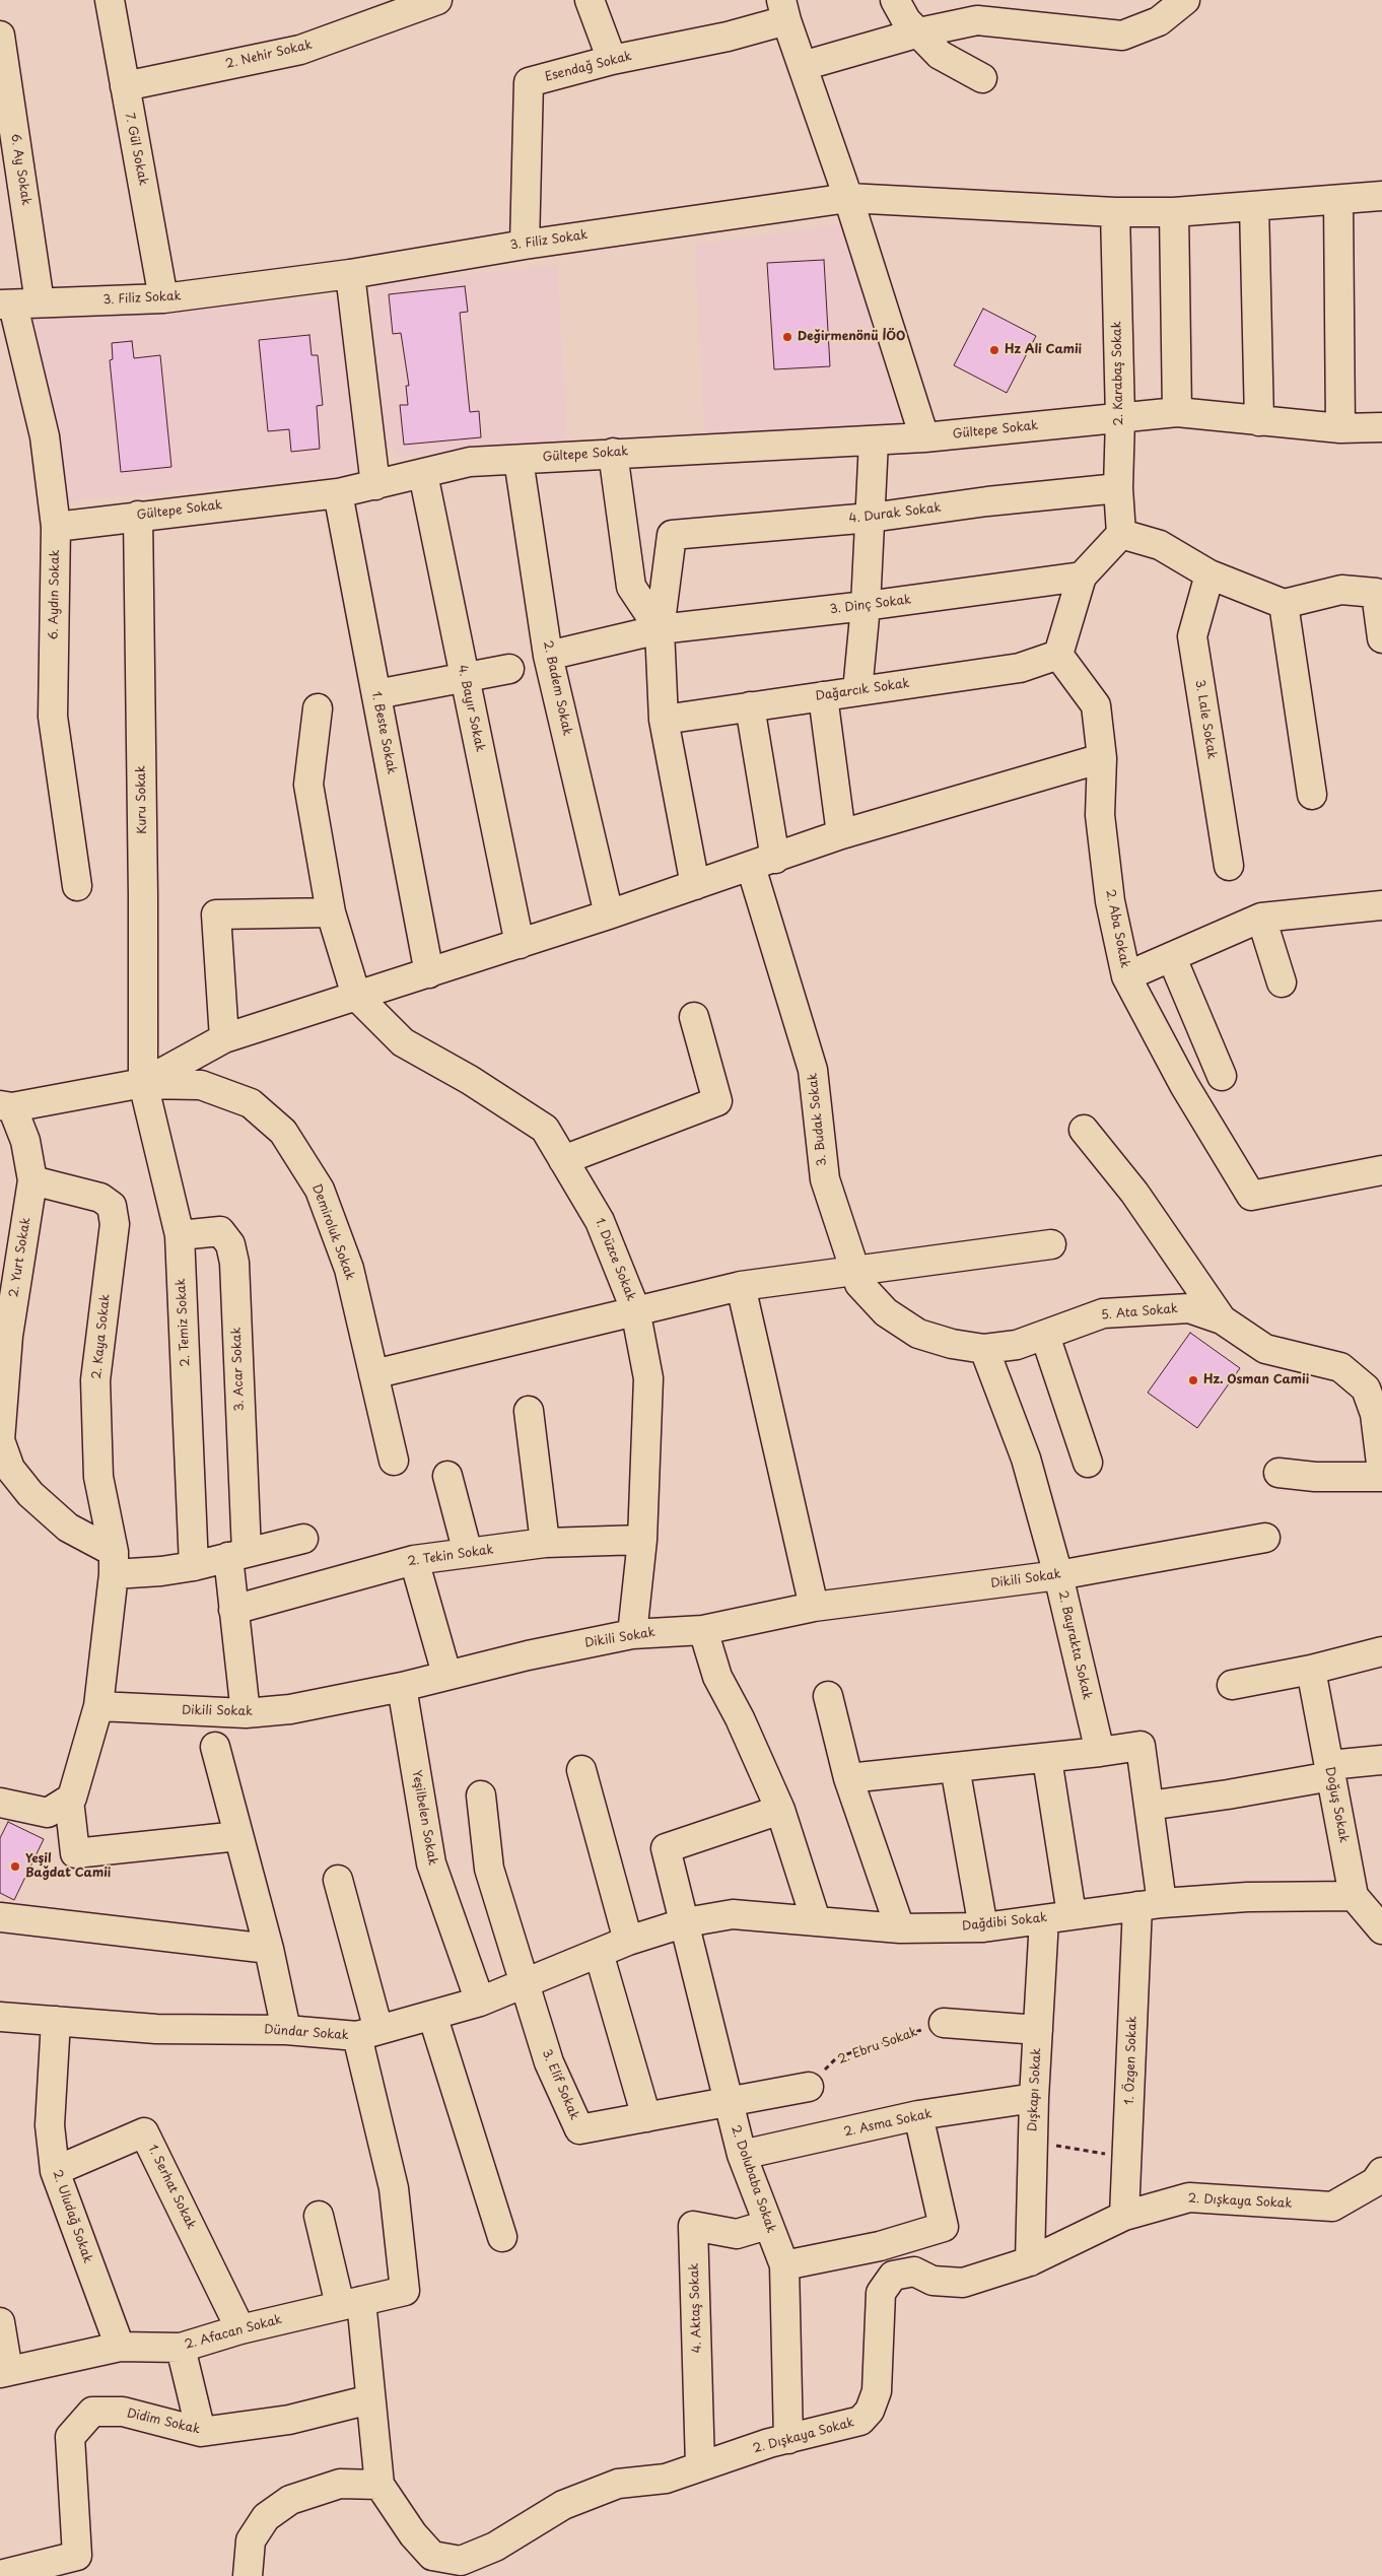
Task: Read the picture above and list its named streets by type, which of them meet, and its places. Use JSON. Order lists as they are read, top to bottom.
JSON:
{
  "streets": {
    "street": [
      "2. Nehir Sokak",
      "Esendağ Sokak",
      "7. Gül Sokak",
      "6. Ay Sokak",
      "3. Filiz Sokak",
      "2. Karabaş Sokak",
      "Gültepe Sokak",
      "4. Durak Sokak",
      "6. Aydın Sokak",
      "3. Dinç Sokak",
      "2. Badem Sokak",
      "Dağarcık Sokak",
      "4. Bayır Sokak",
      "3. Lale Sokak",
      "1. Beste Sokak",
      "Kuru Sokak",
      "2. Aba Sokak",
      "3. Budak Sokak",
      "Demiroluk Sokak",
      "2. Yurt Sokak",
      "1. Düzce Sokak",
      "5. Ata Sokak",
      "2. Temiz Sokak",
      "2. Kaya Sokak",
      "3. Acar Sokak",
      "2. Tekin Sokak",
      "Dikili Sokak",
      "2. Bayrakta Sokak",
      "Doğuş Sokak",
      "Yeşilbelen Sokak",
      "Dağdibi Sokak",
      "Dündar Sokak",
      "1. Özgen Sokak",
      "3. Elif Sokak",
      "Dışkapı Sokak",
      "2. Asma Sokak",
      "2. Dolubaba Sokak",
      "1. Serhat Sokak",
      "2. Dışkaya Sokak",
      "2. Uludağ Sokak",
      "4. Aktaş Sokak",
      "2. Afacan Sokak",
      "Didim Sokak"
    ],
    "path": ["2. Ebru Sokak"]
  },
  "crossings": [
    ["2. Nehir Sokak", "7. Gül Sokak"],
    ["Esendağ Sokak", "3. Filiz Sokak"],
    ["7. Gül Sokak", "3. Filiz Sokak"],
    ["6. Ay Sokak", "3. Filiz Sokak"],
    ["6. Ay Sokak", "6. Aydın Sokak"],
    ["3. Filiz Sokak", "2. Karabaş Sokak"],
    ["3. Filiz Sokak", "6. Aydın Sokak"],
    ["2. Karabaş Sokak", "Gültepe Sokak"],
    ["2. Karabaş Sokak", "4. Durak Sokak"],
    ["Gültepe Sokak", "6. Aydın Sokak"],
    ["Gültepe Sokak", "2. Badem Sokak"],
    ["Gültepe Sokak", "4. Bayır Sokak"],
    ["Gültepe Sokak", "1. Beste Sokak"],
    ["Gültepe Sokak", "Kuru Sokak"],
    ["4. Durak Sokak", "3. Dinç Sokak"],
    ["3. Dinç Sokak", "2. Badem Sokak"],
    ["Dağarcık Sokak", "2. Aba Sokak"],
    ["Dağarcık Sokak", "3. Budak Sokak"],
    ["Kuru Sokak", "Demiroluk Sokak"],
    ["Kuru Sokak", "2. Temiz Sokak"],
    ["3. Budak Sokak", "5. Ata Sokak"],
    ["Demiroluk Sokak", "2. Temiz Sokak"],
    ["2. Yurt Sokak", "2. Kaya Sokak"],
    ["1. Düzce Sokak", "2. Tekin Sokak"],
    ["1. Düzce Sokak", "Dikili Sokak"],
    ["5. Ata Sokak", "2. Bayrakta Sokak"],
    ["2. Temiz Sokak", "3. Acar Sokak"],
    ["2. Kaya Sokak", "Dikili Sokak"],
    ["Dikili Sokak", "2. Bayrakta Sokak"],
    ["Dikili Sokak", "Yeşilbelen Sokak"],
    ["Doğuş Sokak", "Dağdibi Sokak"],
    ["Yeşilbelen Sokak", "Dündar Sokak"],
    ["Dağdibi Sokak", "Dündar Sokak"],
    ["Dağdibi Sokak", "1. Özgen Sokak"],
    ["Dağdibi Sokak", "Dışkapı Sokak"],
    ["Dağdibi Sokak", "2. Dolubaba Sokak"],
    ["Dündar Sokak", "3. Elif Sokak"],
    ["Dündar Sokak", "2. Uludağ Sokak"],
    ["Dündar Sokak", "2. Afacan Sokak"],
    ["1. Özgen Sokak", "2. Dışkaya Sokak"],
    ["3. Elif Sokak", "2. Dolubaba Sokak"],
    ["Dışkapı Sokak", "2. Asma Sokak"],
    ["Dışkapı Sokak", "2. Dışkaya Sokak"],
    ["2. Asma Sokak", "2. Dolubaba Sokak"],
    ["2. Dolubaba Sokak", "2. Dışkaya Sokak"],
    ["2. Dolubaba Sokak", "4. Aktaş Sokak"],
    ["1. Serhat Sokak", "2. Uludağ Sokak"],
    ["1. Serhat Sokak", "2. Afacan Sokak"],
    ["2. Dışkaya Sokak", "4. Aktaş Sokak"],
    ["2. Uludağ Sokak", "2. Afacan Sokak"]
  ],
  "places": [
    "Değirmenönü İÖO",
    "Hz Ali Camii",
    "Hz. Osman Camii",
    "Yeşil Bağdat Camii"
  ]
}
